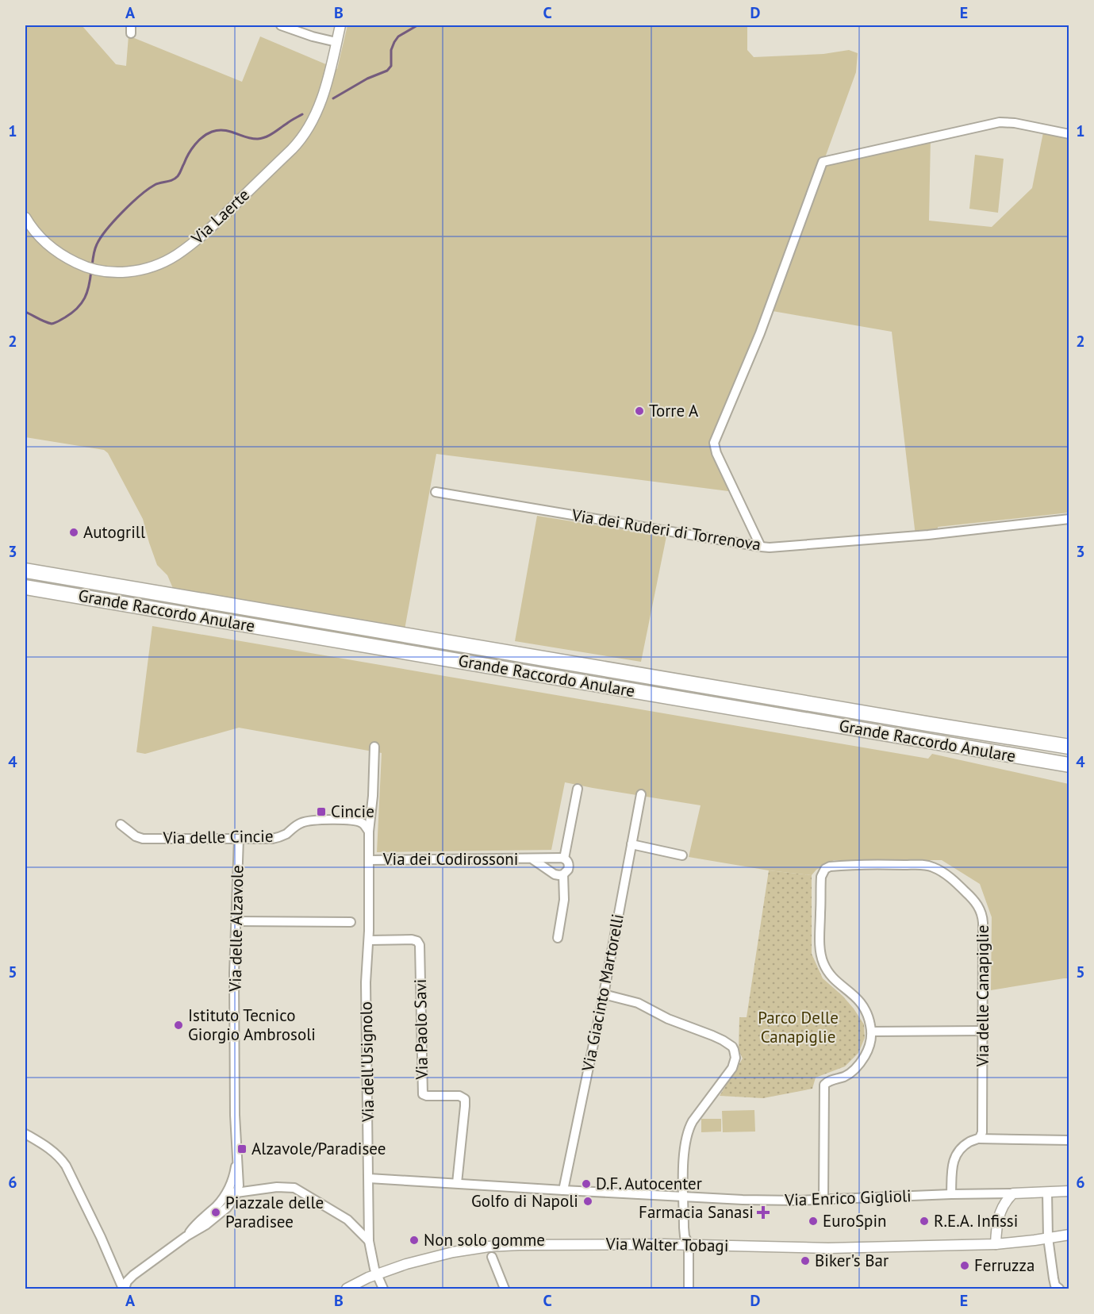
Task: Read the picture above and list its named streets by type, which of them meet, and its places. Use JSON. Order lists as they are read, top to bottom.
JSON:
{
  "streets": {
    "highway": ["Grande Raccordo Anulare"],
    "street": [
      "Via Laerte",
      "Via dei Ruderi di Torrenova",
      "Via delle Cincie",
      "Via dei Codirossoni",
      "Via delle Alzavole",
      "Via Giacinto Martorelli",
      "Via delle Canapiglie",
      "Via Paolo Savi",
      "Via dell'Usignolo",
      "Via Enrico Giglioli",
      "Via Walter Tobagi"
    ]
  },
  "crossings": [
    ["Via delle Cincie", "Via delle Alzavole"],
    ["Via delle Cincie", "Via dell'Usignolo"],
    ["Via dei Codirossoni", "Via dell'Usignolo"],
    ["Via Giacinto Martorelli", "Via Enrico Giglioli"],
    ["Via Paolo Savi", "Via dell'Usignolo"],
    ["Via Paolo Savi", "Via Enrico Giglioli"],
    ["Via dell'Usignolo", "Via Enrico Giglioli"],
    ["Via dell'Usignolo", "Via Walter Tobagi"]
  ],
  "parks": ["Parco Delle Canapiglie"],
  "places": {
    "other": [
      "Torre A",
      "Autogrill",
      "Istituto Tecnico Giorgio Ambrosoli",
      "D.F. Autocenter",
      "Golfo di Napoli",
      "Piazzale delle Paradisee",
      "EuroSpin",
      "R.E.A. Infissi",
      "Non solo gomme",
      "Biker's Bar",
      "Ferruzza"
    ],
    "transit": ["Cincie", "Alzavole/Paradisee"],
    "health": ["Farmacia Sanasi"]
  },
  "grid": {
    "columns": [
      "A",
      "B",
      "C",
      "D",
      "E"
    ],
    "rows": [
      "1",
      "2",
      "3",
      "4",
      "5",
      "6"
    ]
  }
}
